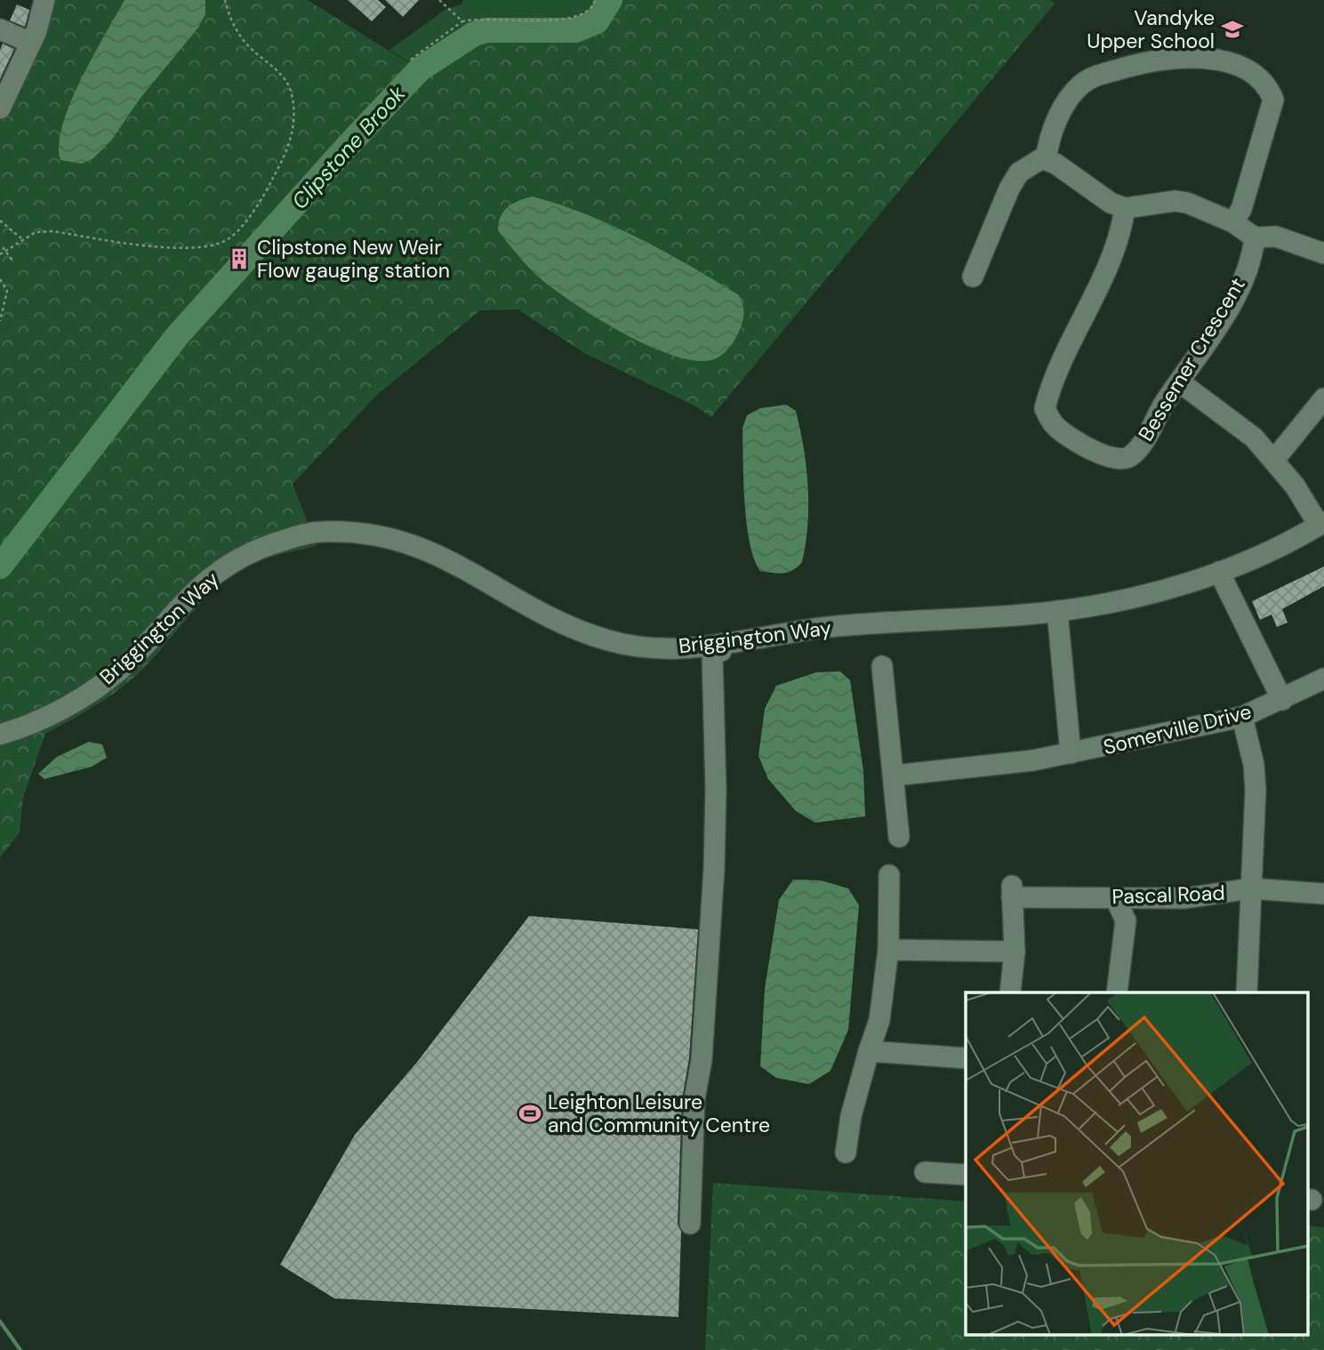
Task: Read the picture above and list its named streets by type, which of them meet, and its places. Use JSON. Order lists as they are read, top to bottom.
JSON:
{
  "streets": {
    "street": [
      "Bessemer Crescent",
      "Briggington Way",
      "Somerville Drive",
      "Pascal Road"
    ]
  },
  "water": ["Clipstone Brook"],
  "places": {
    "school or university": ["Vandyke Upper School"],
    "building": ["Clipstone New Weir Flow gauging station"],
    "sports": ["Leighton Leisure and Community Centre"]
  }
}
